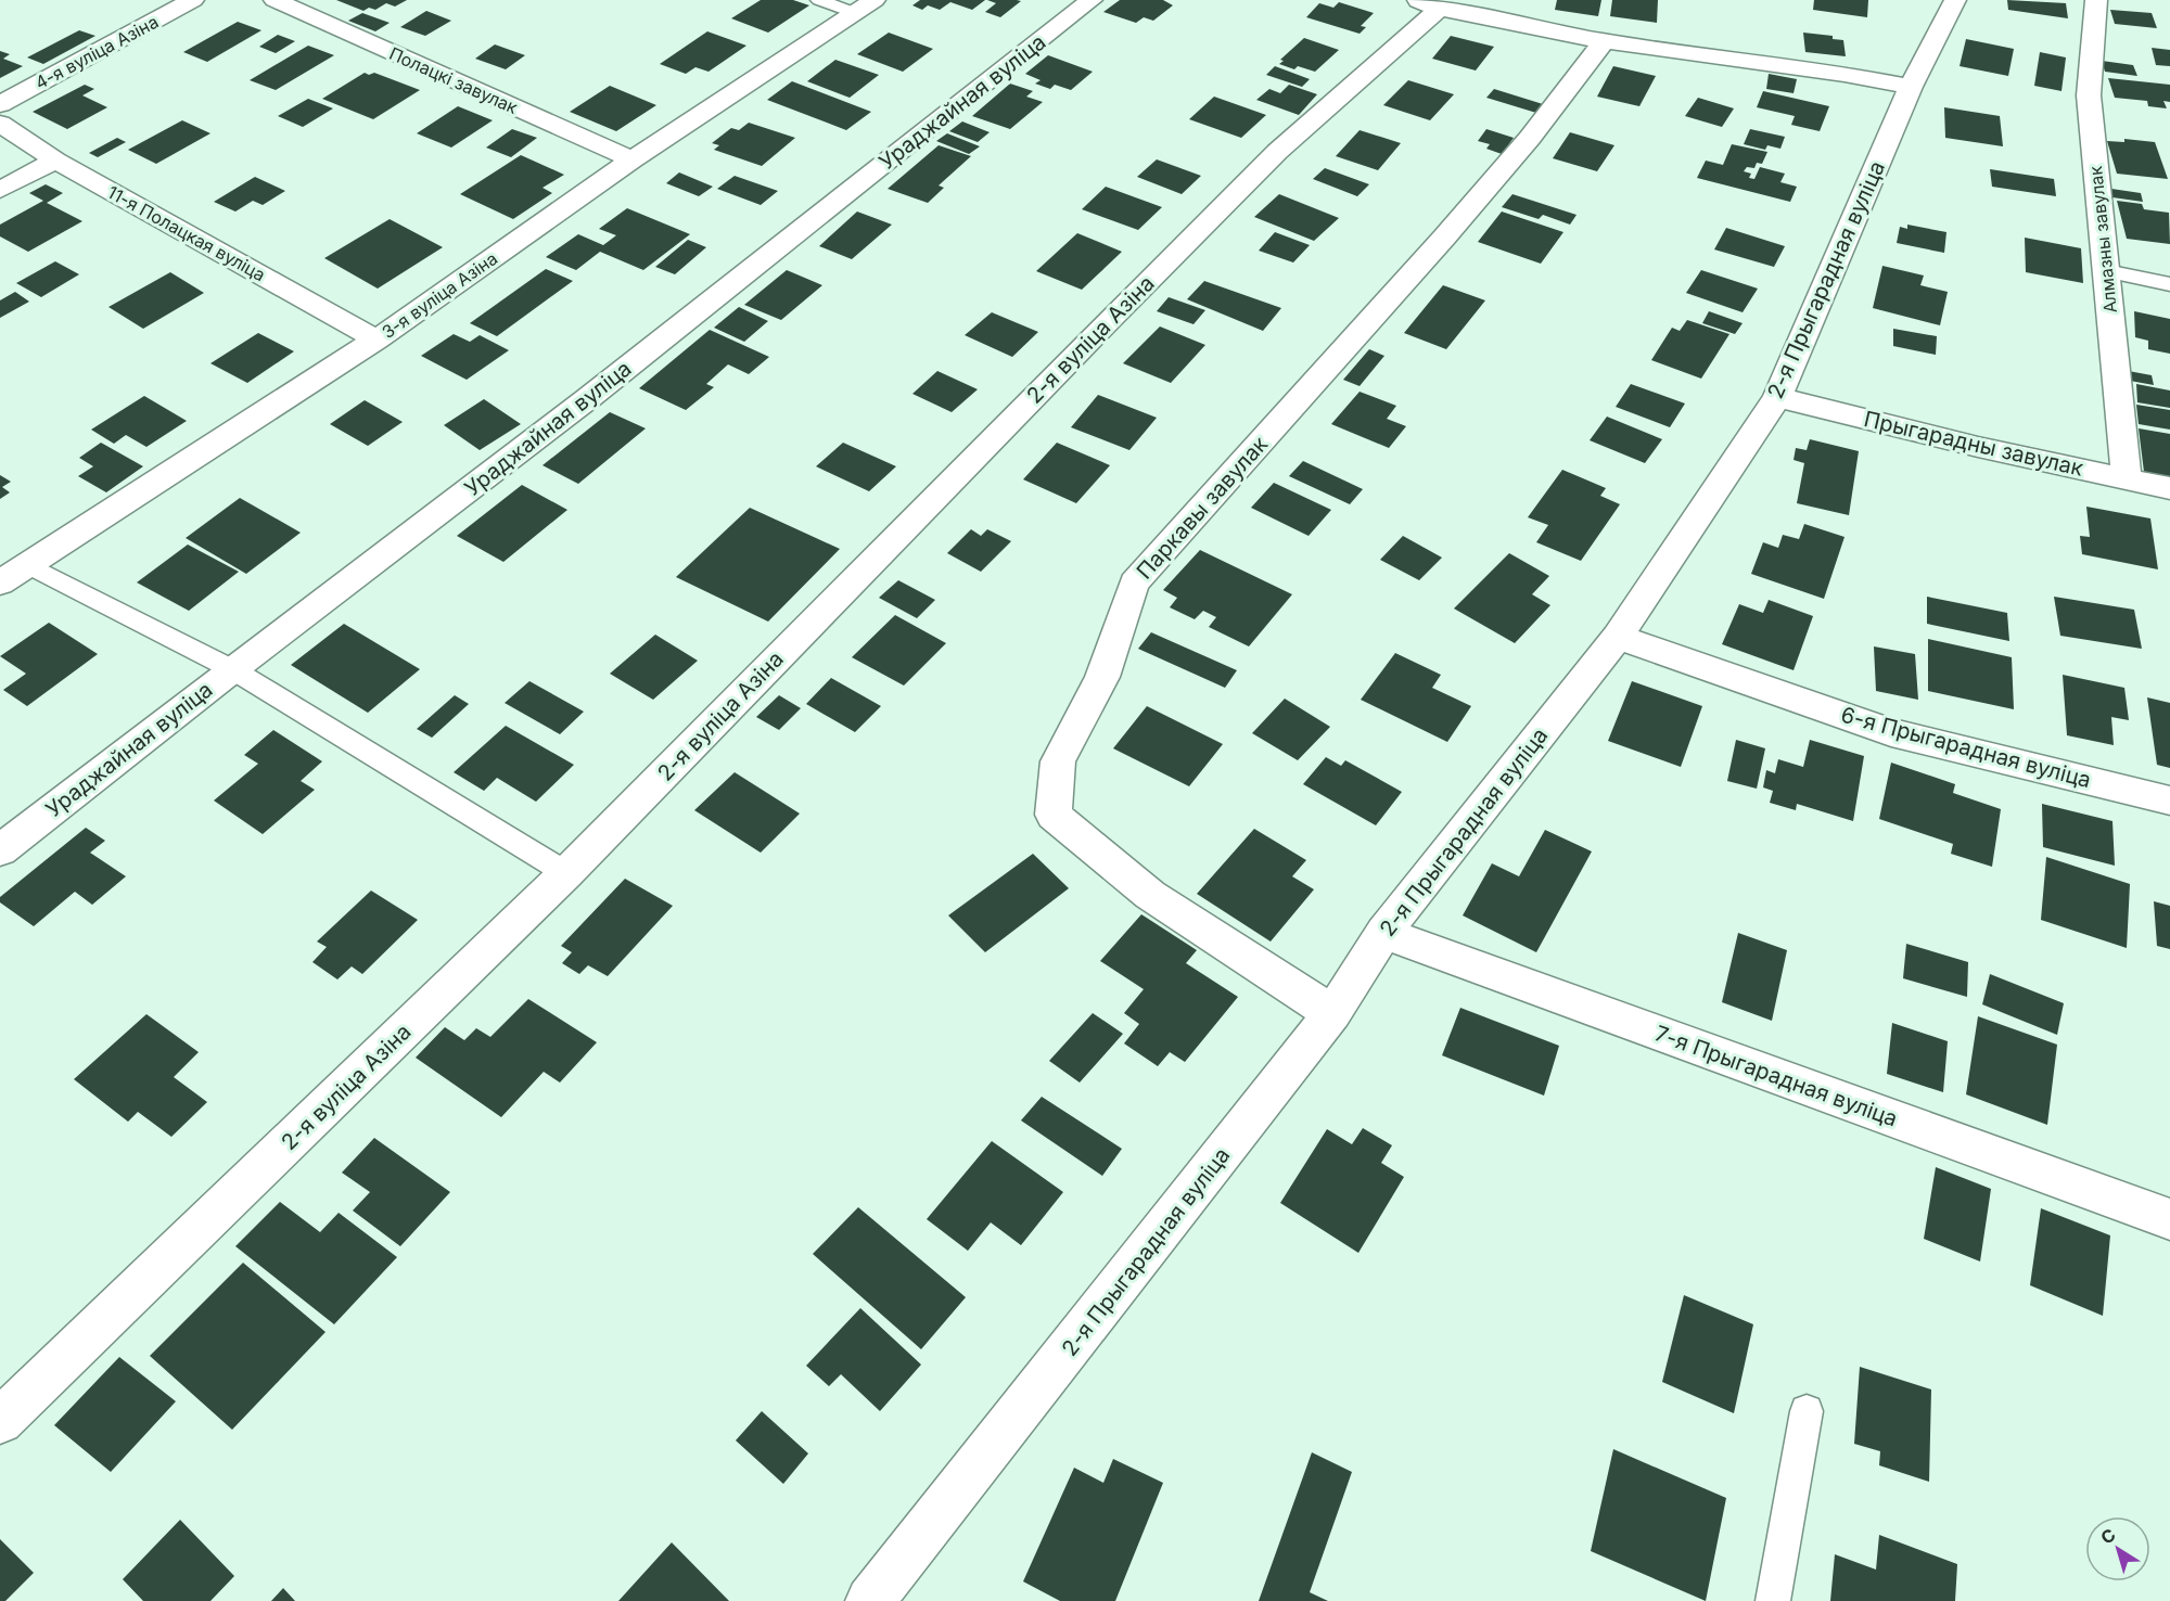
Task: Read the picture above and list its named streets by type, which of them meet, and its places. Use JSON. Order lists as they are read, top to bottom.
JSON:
{
  "streets": {
    "street": [
      "4-я вуліца Азіна",
      "Полацкі завулак",
      "Ураджайная вуліца",
      "11-я Полацкая вуліца",
      "Алмазны завулак",
      "2-я Прыгарадная вуліца",
      "3-я вуліца Азіна",
      "2-я вуліца Азіна",
      "Прыгарадны завулак",
      "Паркавы завулак",
      "6-я Прыгарадная вуліца",
      "7-я Прыгарадная вуліца"
    ]
  },
  "crossings": [
    ["Полацкі завулак", "3-я вуліца Азіна"],
    ["11-я Полацкая вуліца", "3-я вуліца Азіна"],
    ["Алмазны завулак", "Прыгарадны завулак"],
    ["2-я Прыгарадная вуліца", "Прыгарадны завулак"],
    ["2-я Прыгарадная вуліца", "Паркавы завулак"],
    ["2-я Прыгарадная вуліца", "6-я Прыгарадная вуліца"],
    ["2-я Прыгарадная вуліца", "7-я Прыгарадная вуліца"]
  ],
  "north": "top left"
}
